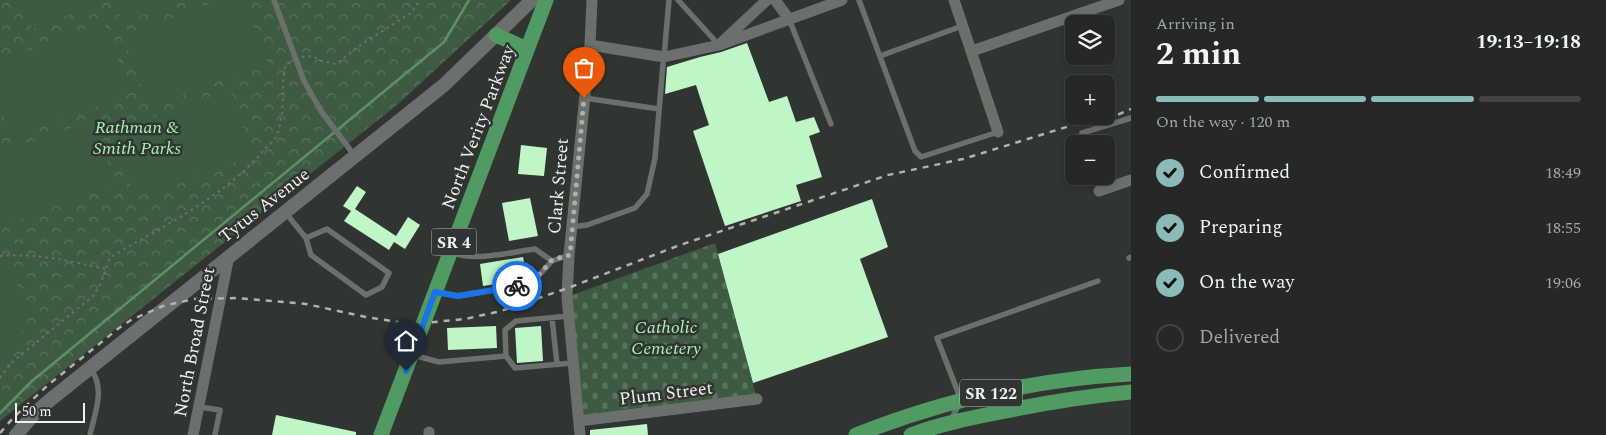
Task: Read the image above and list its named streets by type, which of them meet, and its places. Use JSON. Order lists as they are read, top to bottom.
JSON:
{
  "streets": {
    "main road": ["North Verity Parkway", "SR 4", "SR 122"],
    "street": [
      "Clark Street",
      "Tytus Avenue",
      "North Broad Street",
      "Plum Street"
    ]
  },
  "crossings": [
    ["Clark Street", "Plum Street"],
    ["Tytus Avenue", "North Broad Street"]
  ],
  "parks": ["Rathman & Smith Parks", "Catholic Cemetery"],
  "scale_bar": "50 m",
  "page": {
    "heading": ["2 min", "Arriving in", "19:13–19:18"],
    "map_buttons": ["+", "−"],
    "bar": "On the way · 120 m",
    "list": [
      ["Confirmed", "18:49"],
      ["Preparing", "18:55"],
      ["On the way", "19:06"],
      "Delivered"
    ],
    "scale": "50 m"
  }
}
